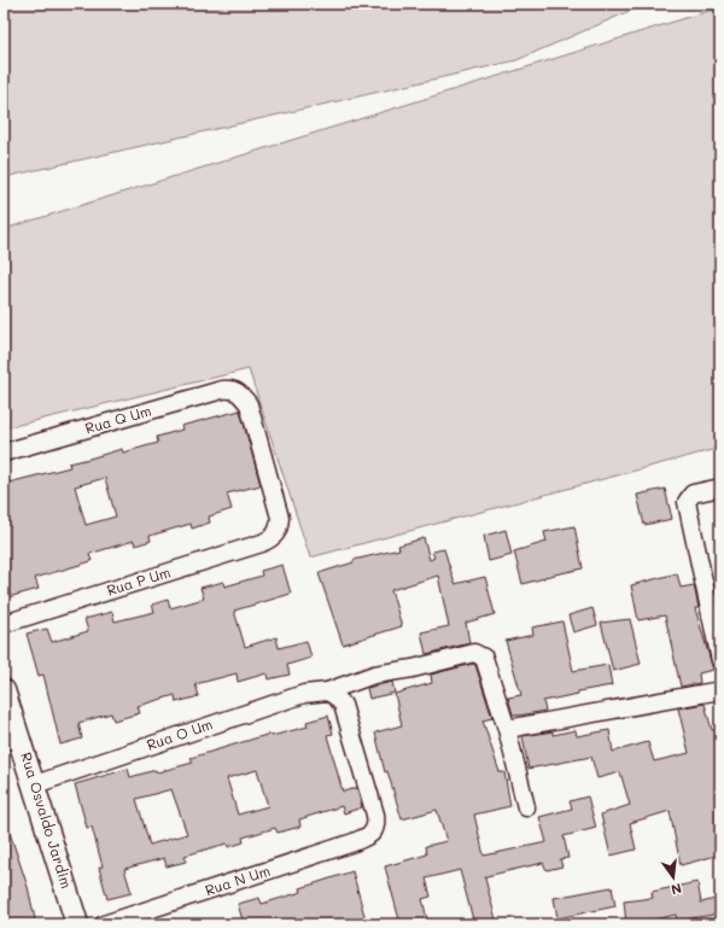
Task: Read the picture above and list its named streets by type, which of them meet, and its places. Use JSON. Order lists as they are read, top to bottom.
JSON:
{
  "streets": {
    "street": [
      "Rua Q Um",
      "Rua P Um",
      "Rua O Um",
      "Rua Osvaldo Jardim",
      "Rua N Um"
    ]
  },
  "crossings": [
    ["Rua Q Um", "Rua P Um"],
    ["Rua O Um", "Rua Osvaldo Jardim"],
    ["Rua O Um", "Rua N Um"]
  ],
  "north": "bottom"
}
